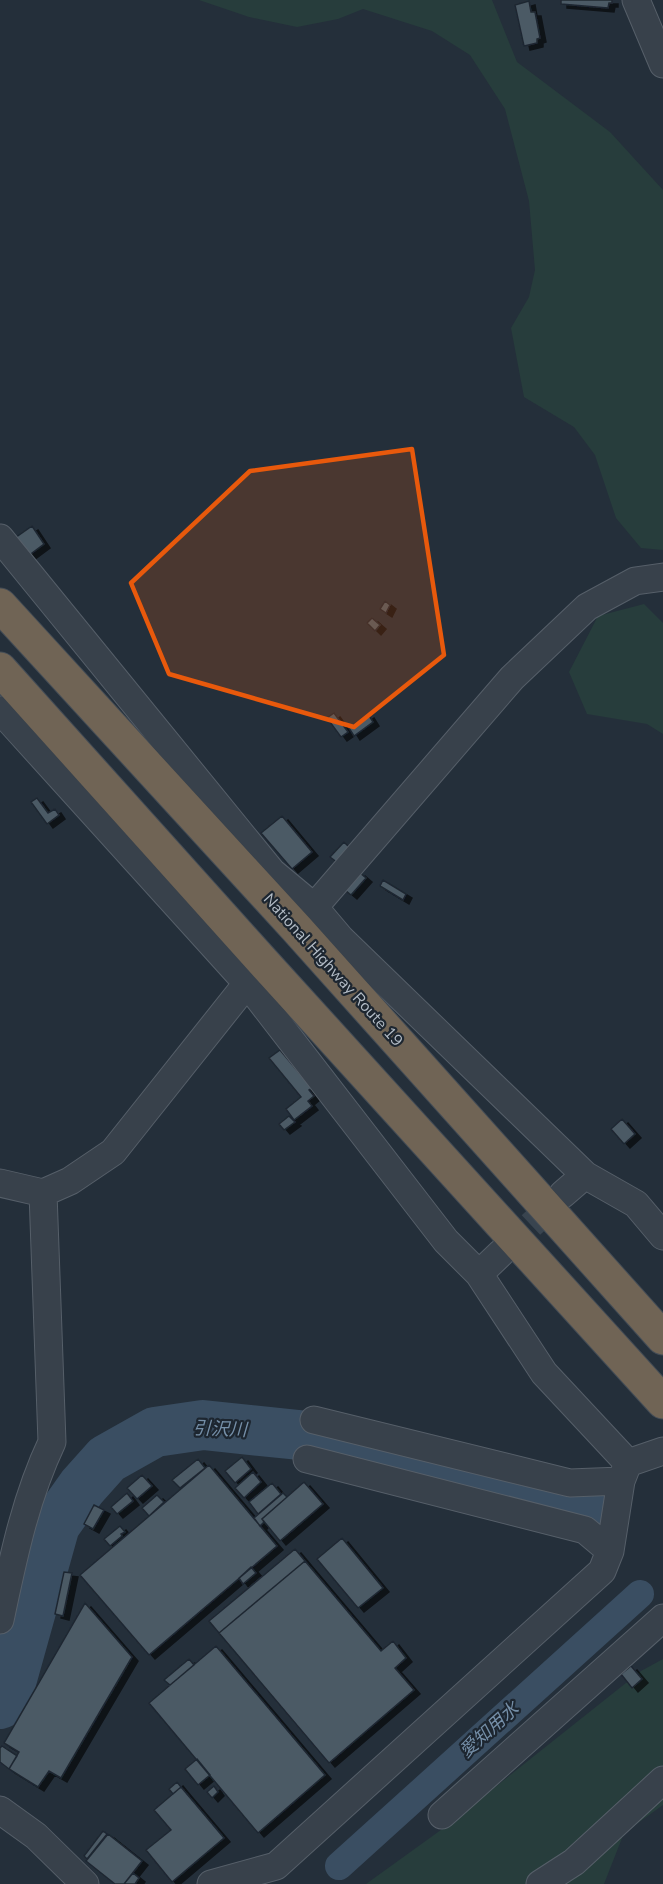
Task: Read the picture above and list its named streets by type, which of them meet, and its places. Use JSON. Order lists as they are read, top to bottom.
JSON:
{
  "streets": {
    "highway": ["National Highway Route 19"]
  },
  "water": ["引沢川", "愛知用水"]
}
